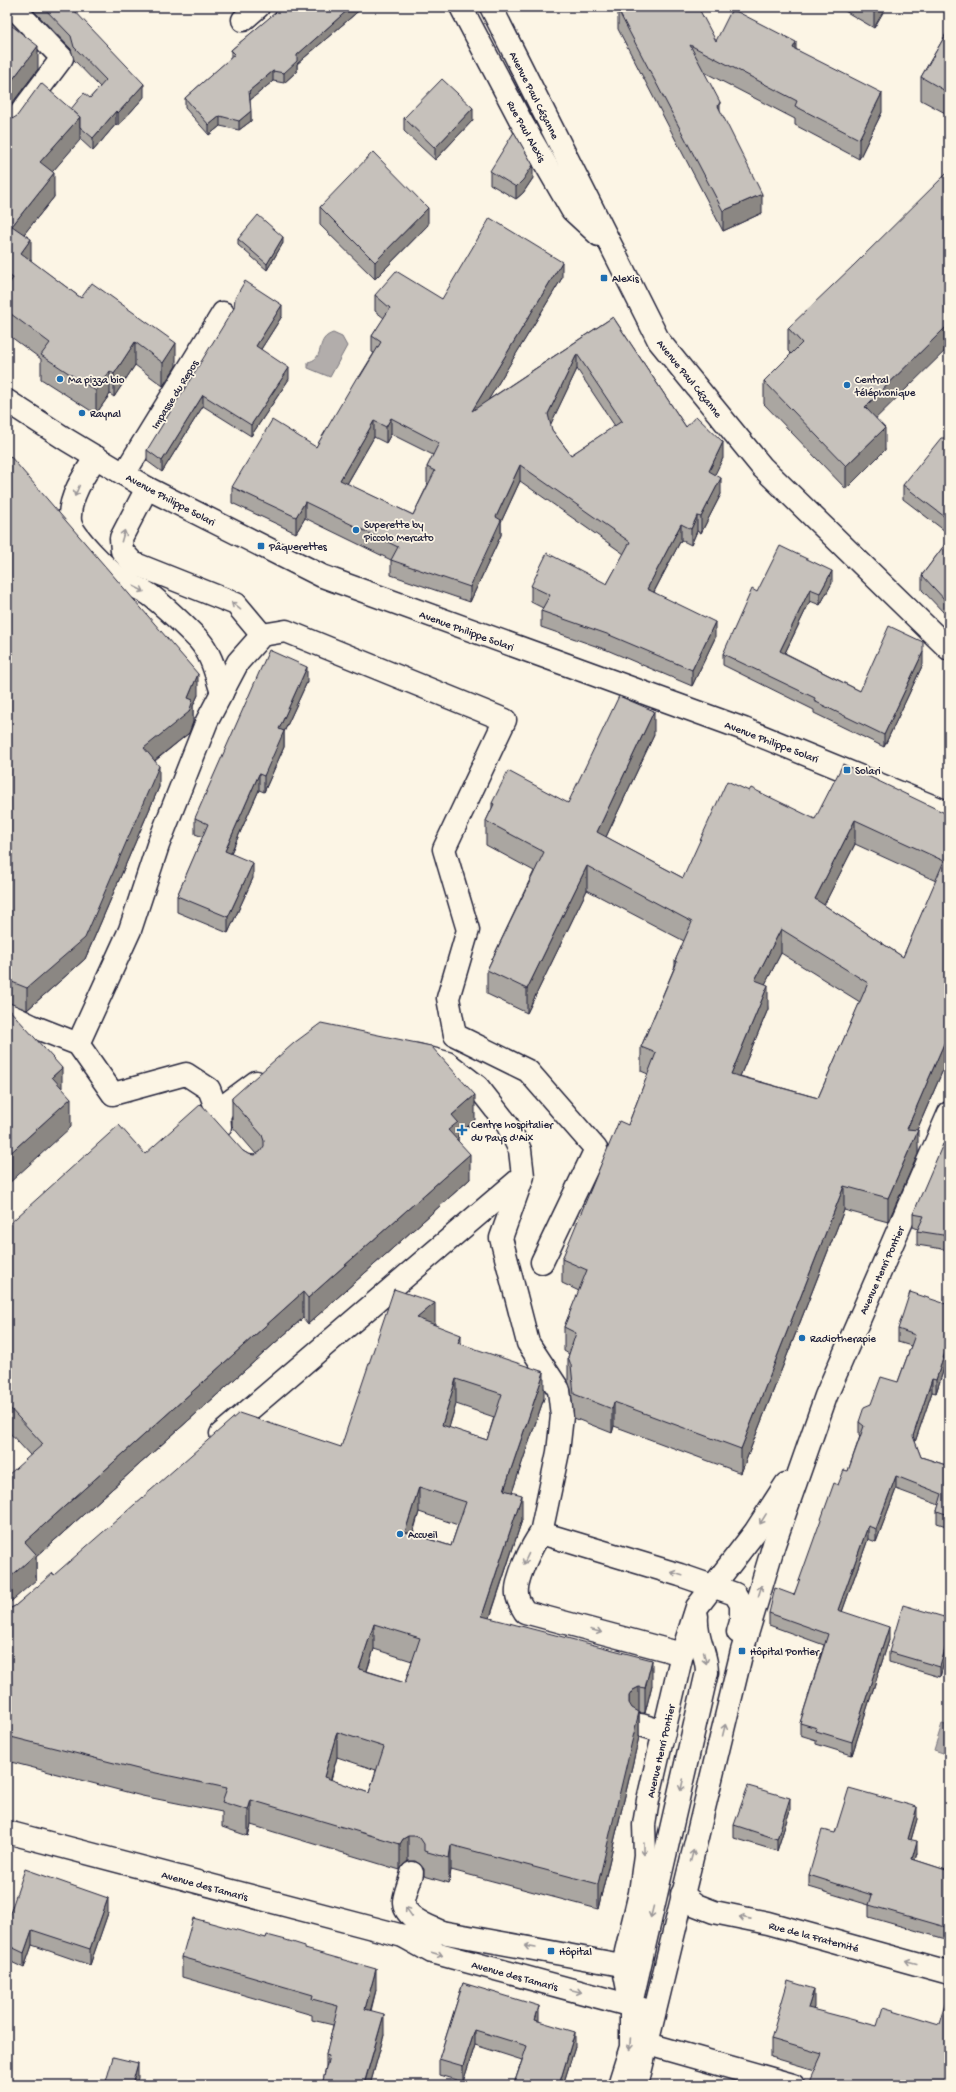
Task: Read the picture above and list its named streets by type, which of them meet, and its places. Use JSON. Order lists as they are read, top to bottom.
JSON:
{
  "streets": {
    "street": [
      "Avenue Paul Cézanne",
      "Rue Paul Alexis",
      "Impasse du Repos",
      "Avenue Philippe Solari",
      "Avenue Henri Pontier",
      "Avenue des Tamaris",
      "Rue de la Fraternité"
    ]
  },
  "crossings": [
    ["Avenue Paul Cézanne", "Rue Paul Alexis"],
    ["Impasse du Repos", "Avenue Philippe Solari"],
    ["Avenue Henri Pontier", "Avenue des Tamaris"],
    ["Avenue Henri Pontier", "Rue de la Fraternité"]
  ],
  "places": {
    "transit": [
      "Alexis",
      "Pâquerettes",
      "Solari",
      "Hôpital Pontier",
      "Hôpital"
    ],
    "other": [
      "Ma pizza bio",
      "Central téléphonique",
      "Raynal",
      "Superette by Piccolo Mercato",
      "Radiotherapie",
      "Accueil"
    ],
    "health": ["Centre hospitalier du Pays d'Aix"]
  }
}
